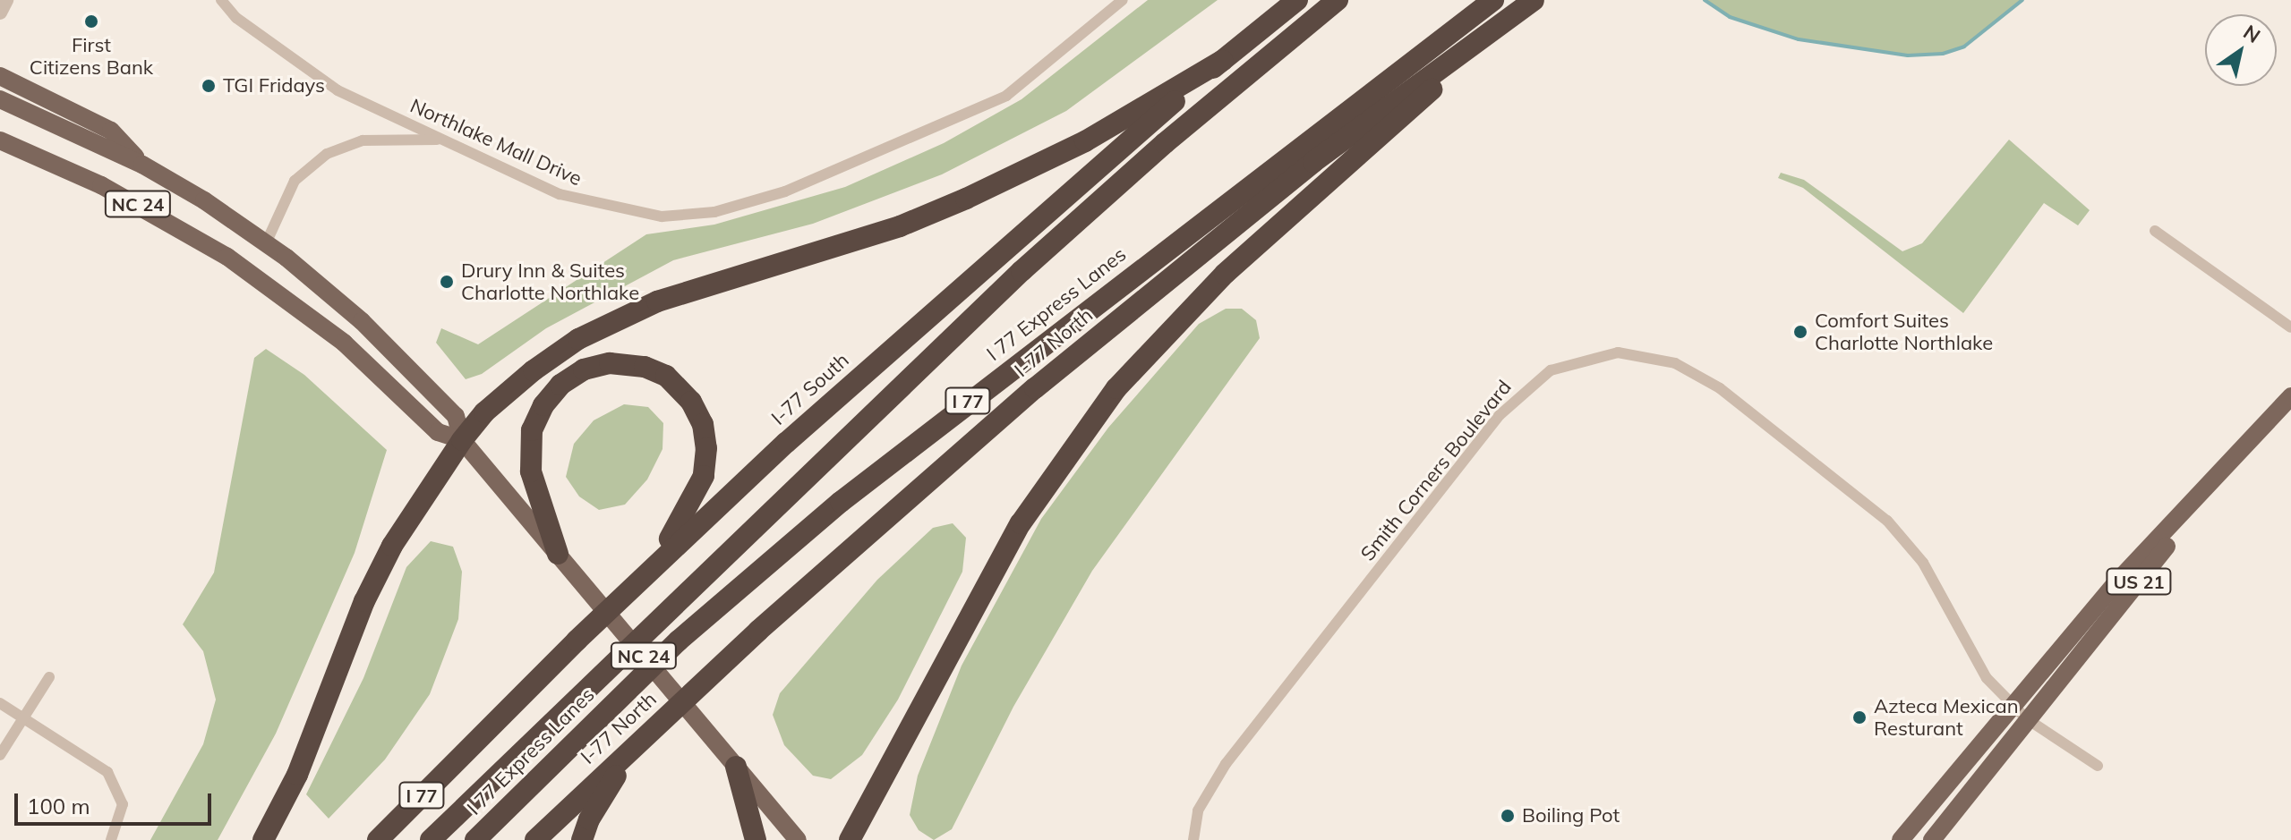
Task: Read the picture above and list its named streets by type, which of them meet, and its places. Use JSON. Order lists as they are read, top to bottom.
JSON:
{
  "streets": {
    "highway": [
      "I 77 Express Lanes",
      "I-77 North",
      "I-77 South",
      "I 77"
    ],
    "main road": ["NC 24", "US 21"],
    "street": ["Northlake Mall Drive", "Smith Corners Boulevard"]
  },
  "crossings": [
    ["Smith Corners Boulevard", "US 21"]
  ],
  "places": [
    "First Citizens Bank",
    "TGI Fridays",
    "Drury Inn & Suites Charlotte Northlake",
    "Comfort Suites Charlotte Northlake",
    "Azteca Mexican Resturant",
    "Boiling Pot"
  ],
  "scale_bar": "100 m",
  "north": "top right"
}
